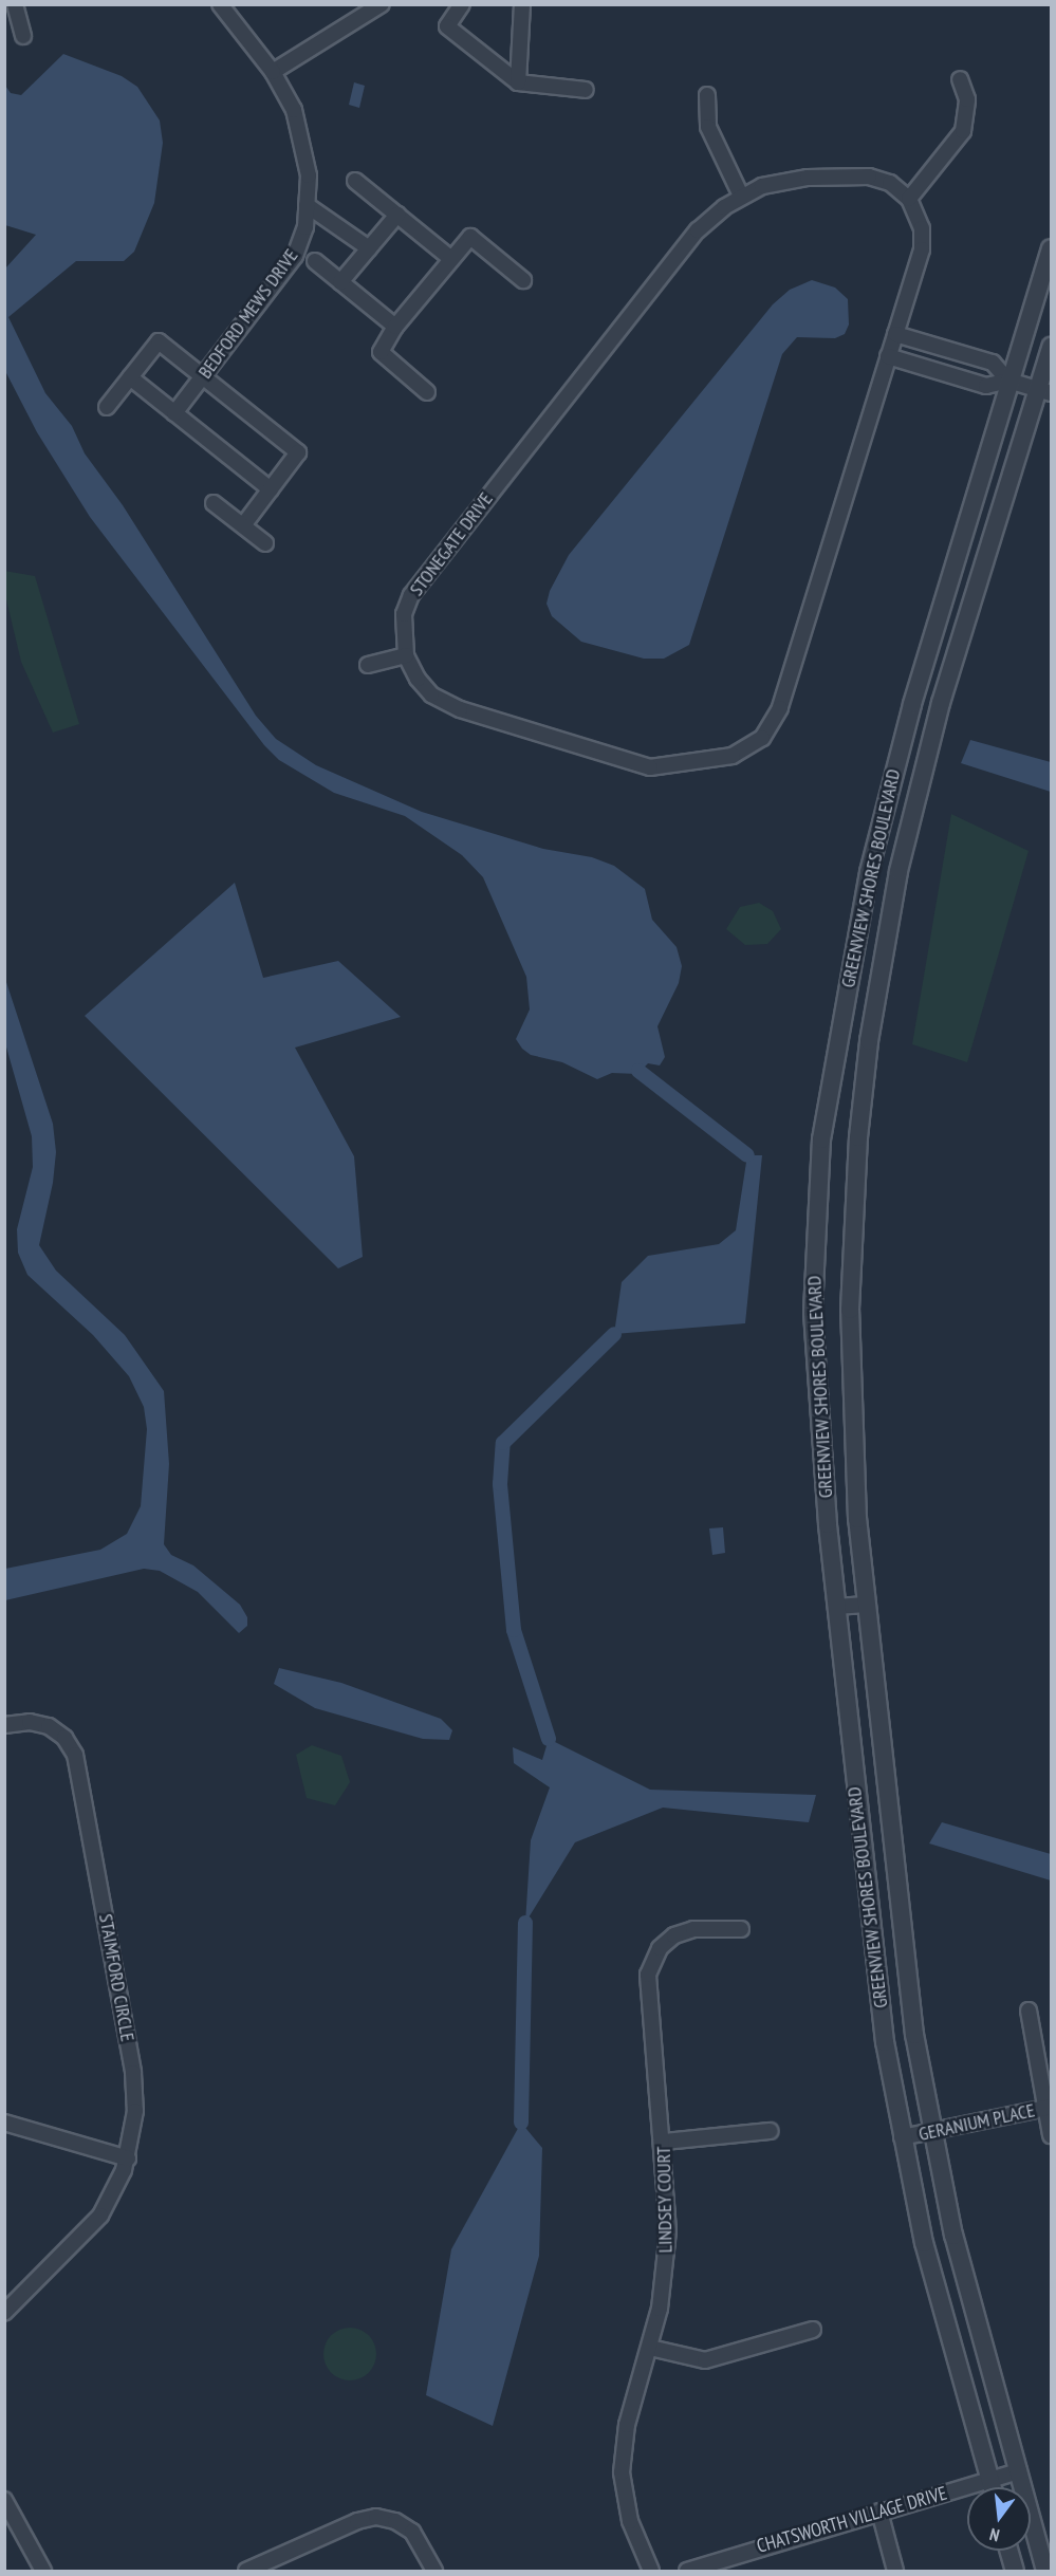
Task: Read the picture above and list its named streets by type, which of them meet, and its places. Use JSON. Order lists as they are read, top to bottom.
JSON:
{
  "streets": {
    "street": [
      "BEDFORD MEWS DRIVE",
      "STONEGATE DRIVE",
      "GREENVIEW SHORES BOULEVARD",
      "STAIMFORD CIRCLE",
      "GERANIUM PLACE",
      "LINDSEY COURT",
      "CHATSWORTH VILLAGE DRIVE"
    ]
  },
  "crossings": [
    ["GREENVIEW SHORES BOULEVARD", "GERANIUM PLACE"],
    ["GREENVIEW SHORES BOULEVARD", "CHATSWORTH VILLAGE DRIVE"]
  ],
  "north": "bottom"
}
